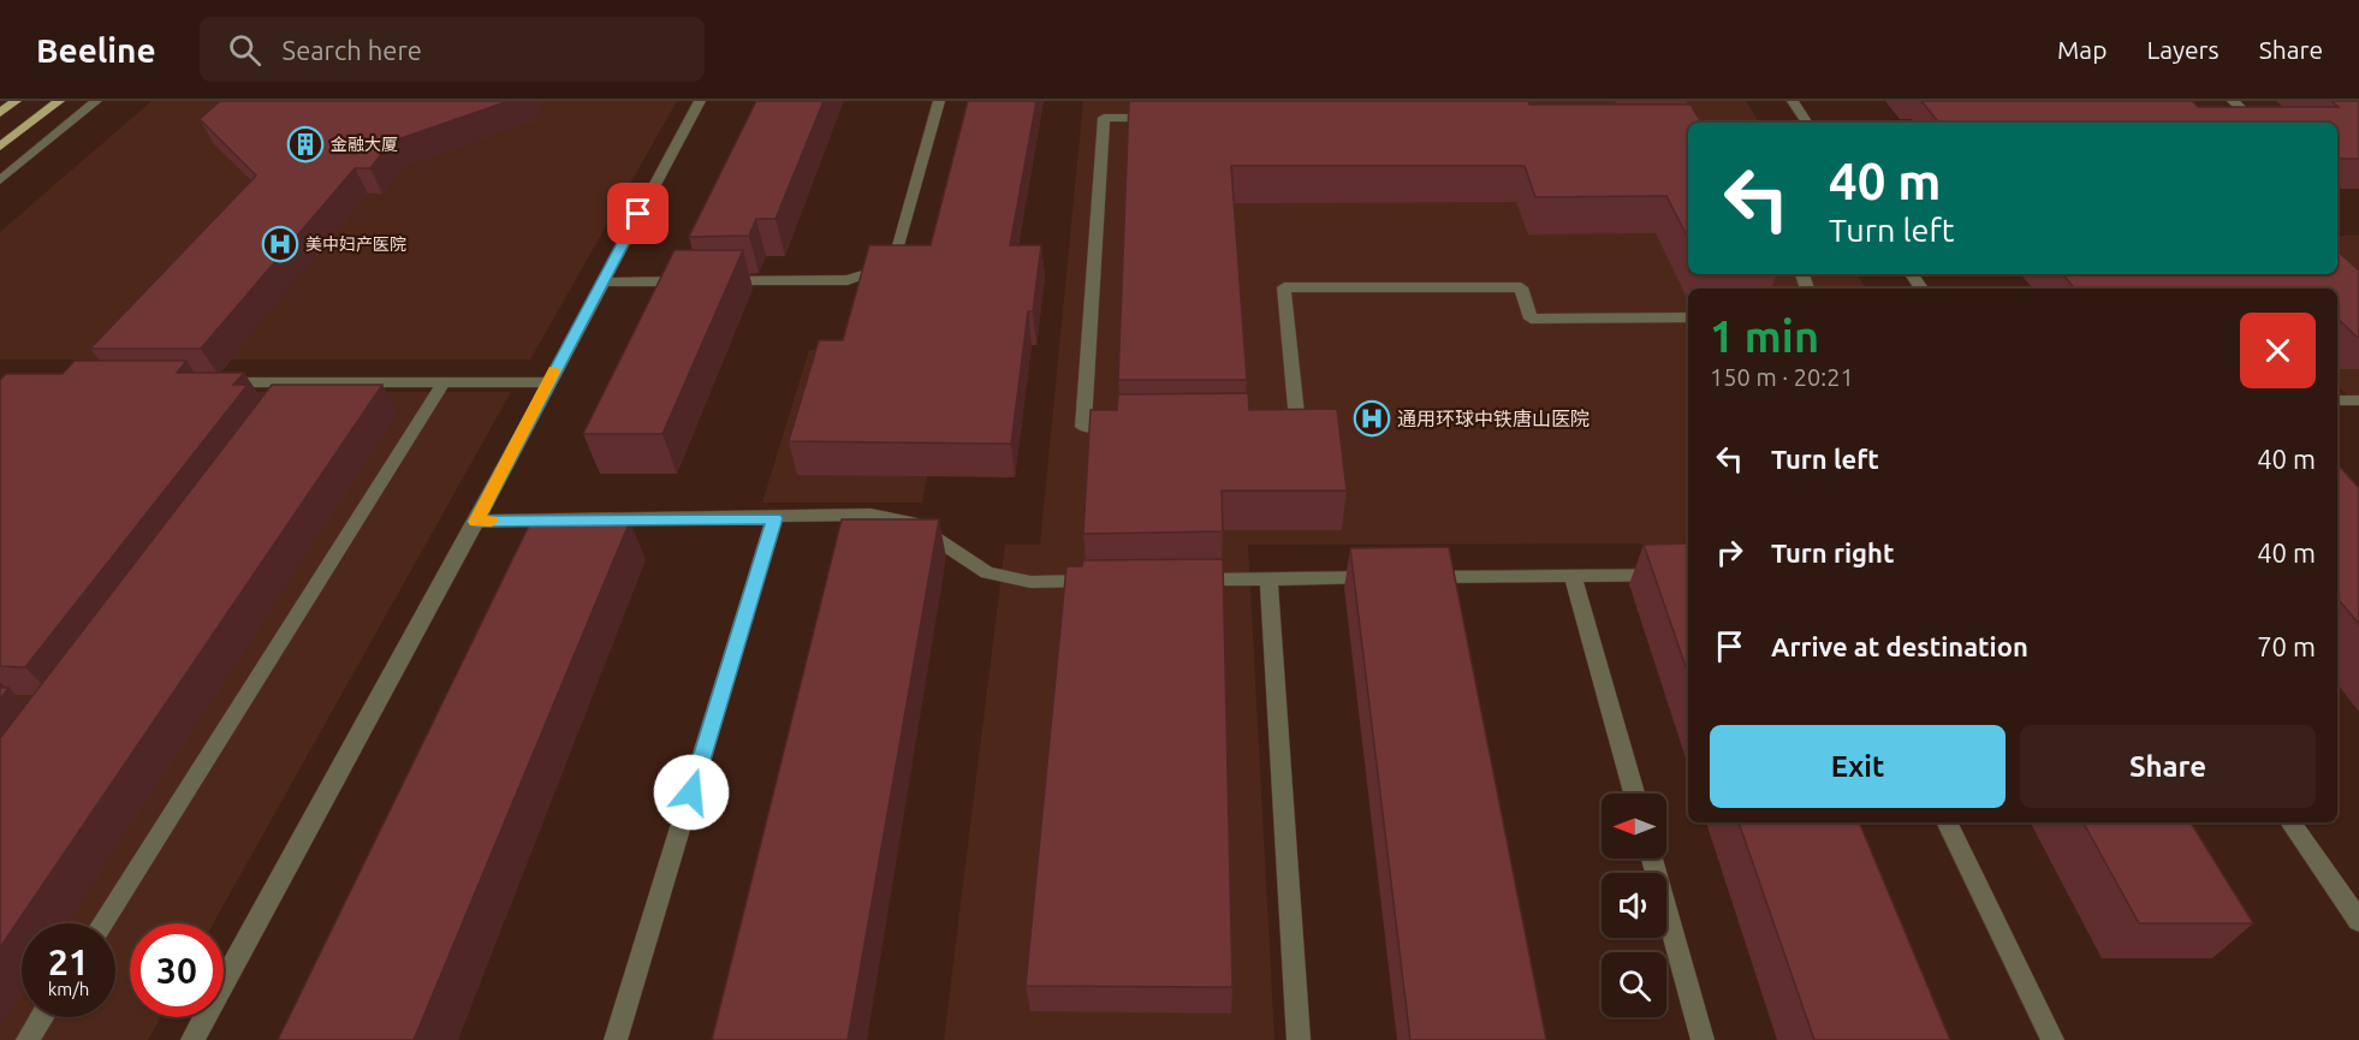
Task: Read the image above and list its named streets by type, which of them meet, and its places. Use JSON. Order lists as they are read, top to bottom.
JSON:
{
  "places": {
    "building": ["金融大厦"],
    "hospital": ["美中妇产医院", "通用环球中铁唐山医院"]
  },
  "north": "left",
  "page": {
    "header": "Beeline",
    "search": "Search here",
    "nav": ["Map", "Layers", "Share"],
    "turn": ["40 m", "Turn left"],
    "heading": ["1 min", "150 m · 20:21"],
    "list": [
      {
        "name": "Turn left",
        "value": "40 m"
      },
      {
        "name": "Turn right",
        "value": "40 m"
      },
      {
        "name": "Arrive at destination",
        "value": "70 m"
      }
    ],
    "buttons": ["Exit", "Share"],
    "speed": "21 km/h",
    "limit": "30"
  }
}
